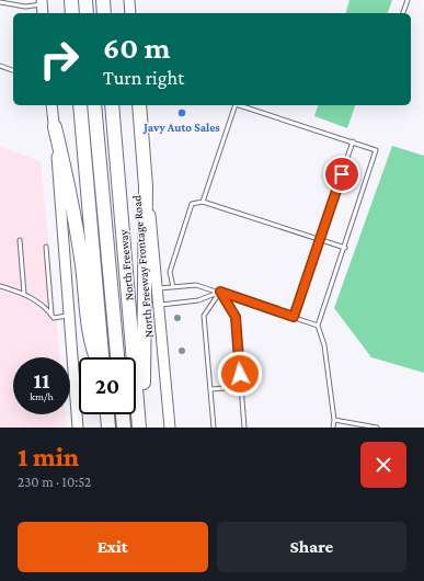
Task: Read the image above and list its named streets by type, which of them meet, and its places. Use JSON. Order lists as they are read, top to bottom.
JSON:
{
  "streets": {
    "highway": ["North Freeway"],
    "main road": ["North Freeway Frontage Road"]
  },
  "places": ["Javy Auto Sales"],
  "page": {
    "turn": ["60 m", "Turn right"],
    "speed": "11 km/h",
    "limit": "20",
    "heading": ["1 min", "230 m · 10:52"],
    "buttons": ["Exit", "Share"]
  }
}
